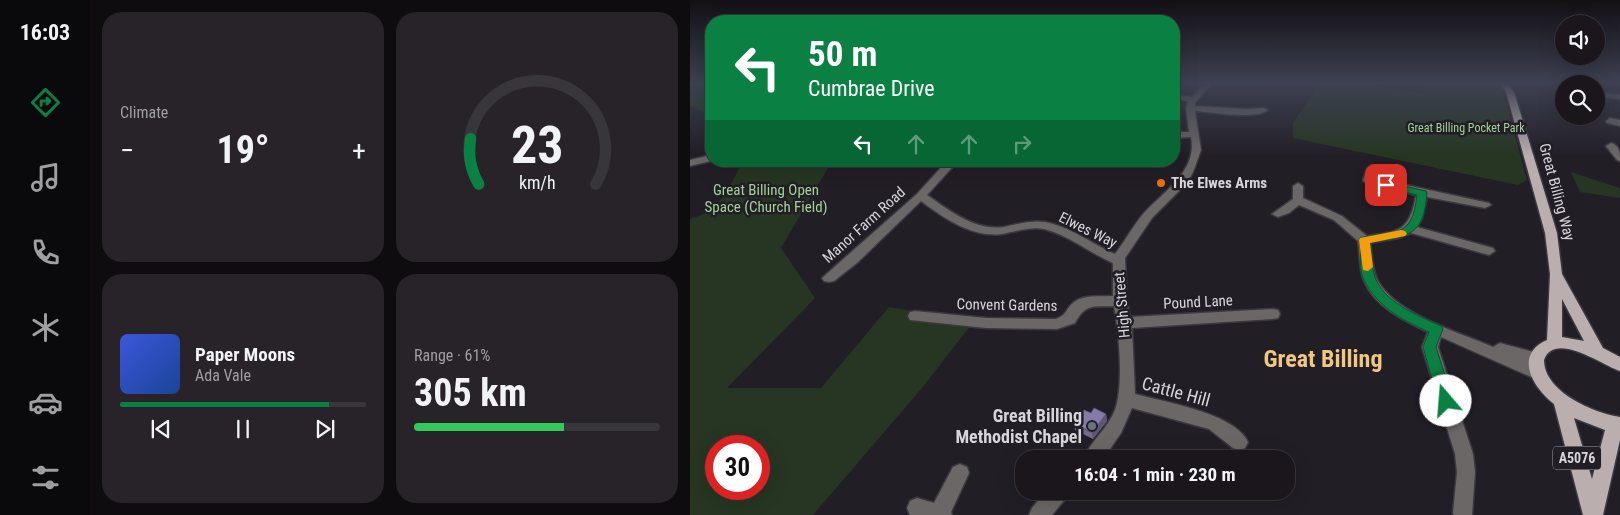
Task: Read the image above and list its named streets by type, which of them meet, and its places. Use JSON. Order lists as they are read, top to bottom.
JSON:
{
  "streets": {
    "main road": ["Great Billing Way", "A5076"],
    "street": [
      "Manor Farm Road",
      "Elwes Way",
      "Pound Lane",
      "Convent Gardens",
      "High Street",
      "Cattle Hill"
    ]
  },
  "crossings": [
    ["Manor Farm Road", "Elwes Way"],
    ["Elwes Way", "High Street"],
    ["Pound Lane", "High Street"],
    ["Convent Gardens", "High Street"],
    ["High Street", "Cattle Hill"]
  ],
  "districts": ["Great Billing"],
  "parks": ["Great Billing Pocket Park", "Great Billing Open Space (Church Field)"],
  "places": ["The Elwes Arms", "Great Billing Methodist Chapel"],
  "page": {
    "tabs": "16:03",
    "tile": [
      "Climate",
      ["Range · 61%", "305 km"]
    ],
    "turn": ["50 m", "Cumbrae Drive"],
    "heat": ["−", "19°", "+"],
    "song": ["Paper Moons", "Ada Vale"],
    "limit": "30",
    "trip": "16:04 · 1 min · 230 m",
    "gauge": ["23", "km/h"]
  }
}
